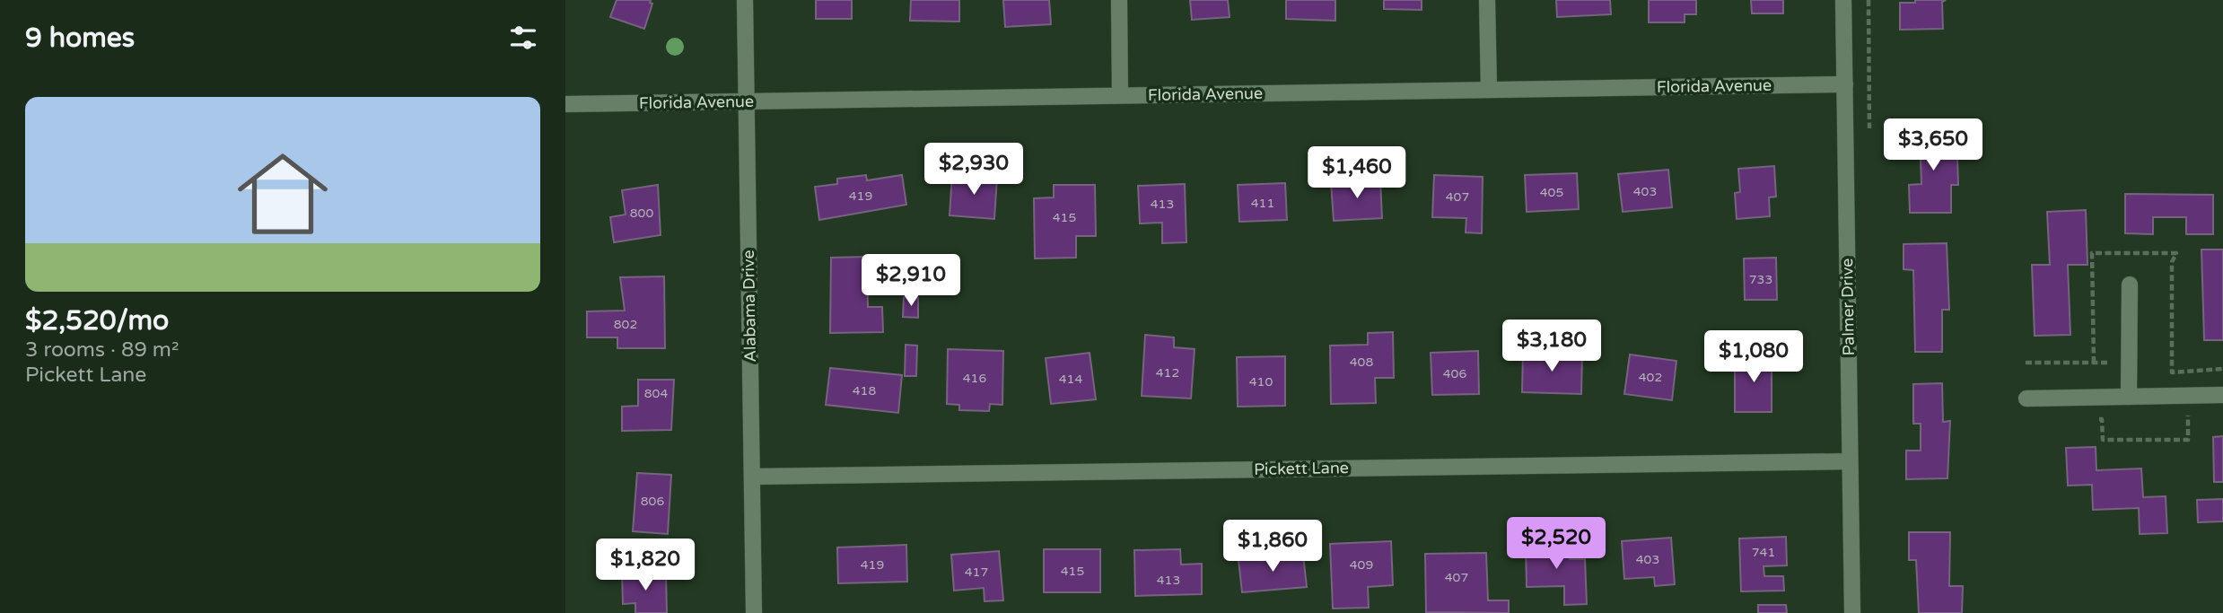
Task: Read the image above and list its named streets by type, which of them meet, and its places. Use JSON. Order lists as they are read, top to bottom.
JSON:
{
  "streets": {
    "street": [
      "Florida Avenue",
      "Alabama Drive",
      "Palmer Drive",
      "Pickett Lane"
    ]
  },
  "crossings": [
    ["Florida Avenue", "Alabama Drive"],
    ["Florida Avenue", "Palmer Drive"],
    ["Alabama Drive", "Pickett Lane"],
    ["Palmer Drive", "Pickett Lane"]
  ],
  "house_numbers": [
    "403",
    "405",
    "419",
    "407",
    "411",
    "413",
    "800",
    "415",
    "733",
    "802",
    "408",
    "412",
    "406",
    "402",
    "416",
    "414",
    "410",
    "418",
    "804",
    "806",
    "741",
    "403",
    "419",
    "409",
    "415",
    "417",
    "407",
    "413"
  ],
  "page": {
    "heading": "9 homes",
    "list": [
      {
        "name": "$2,520/mo",
        "note": "3 rooms · 89 m² · Pickett Lane"
      }
    ],
    "price": [
      "$3,650",
      "$2,930",
      "$1,460",
      "$2,910",
      "$3,180",
      "$1,080",
      "$2,520",
      "$1,860",
      "$1,820"
    ]
  }
}
